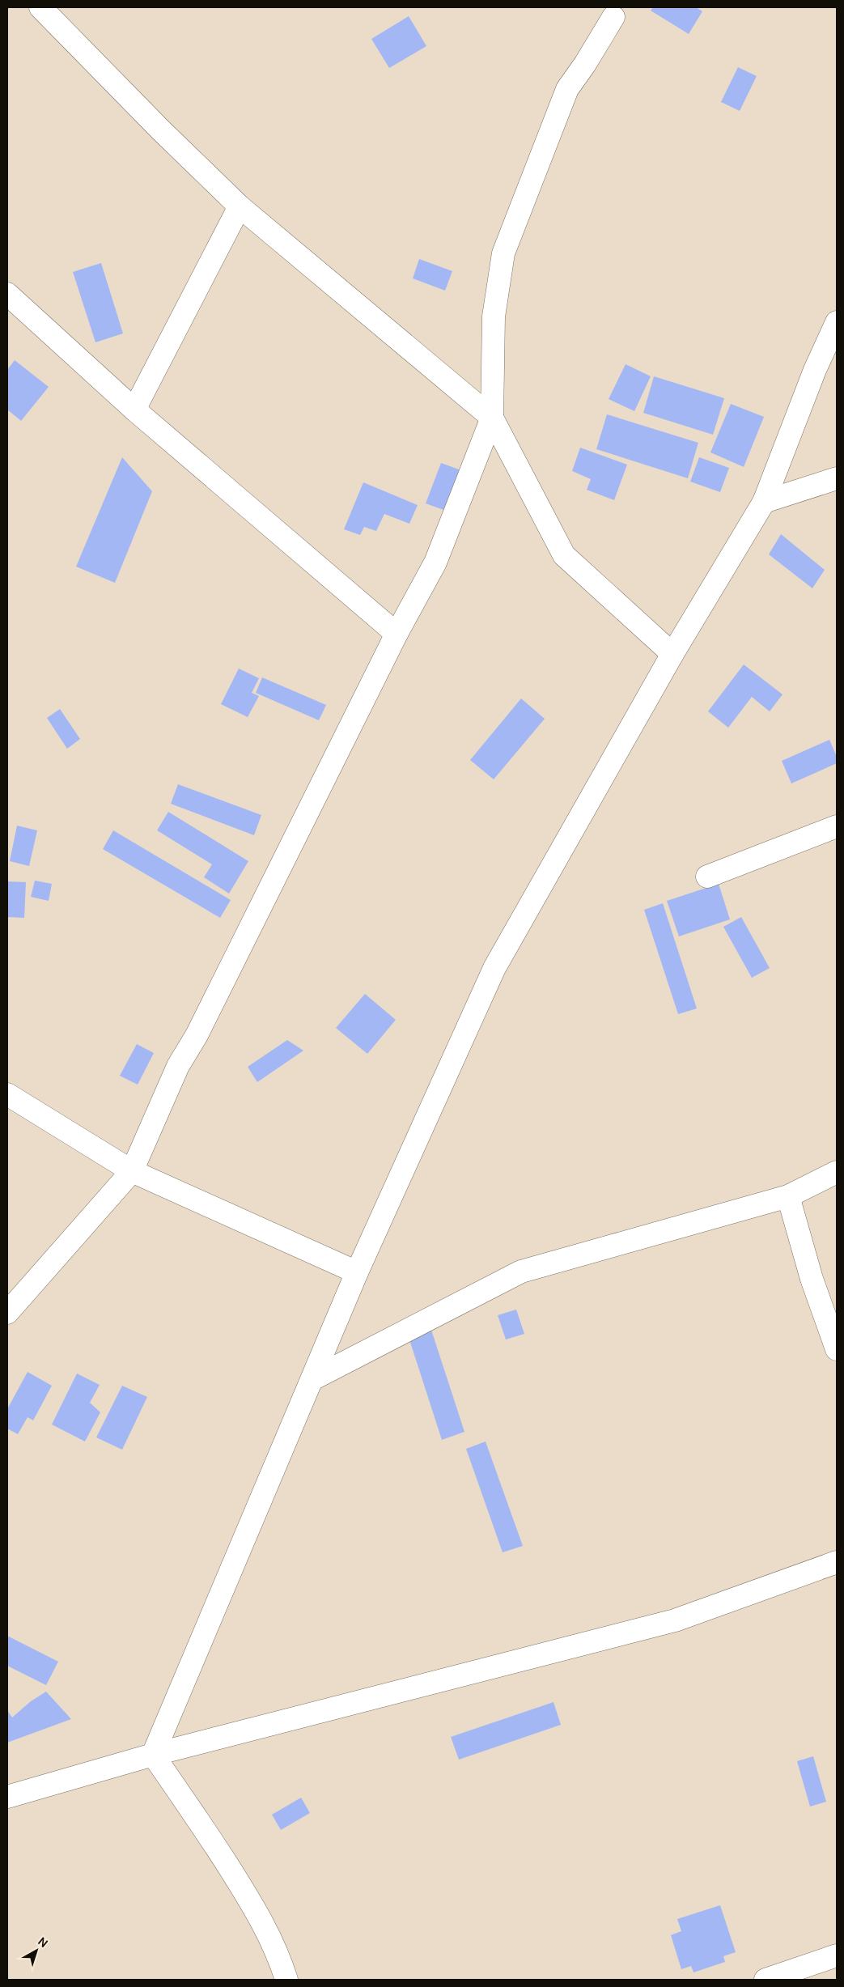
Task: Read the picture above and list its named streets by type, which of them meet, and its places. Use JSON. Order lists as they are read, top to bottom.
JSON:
{
  "north": "top right"
}
